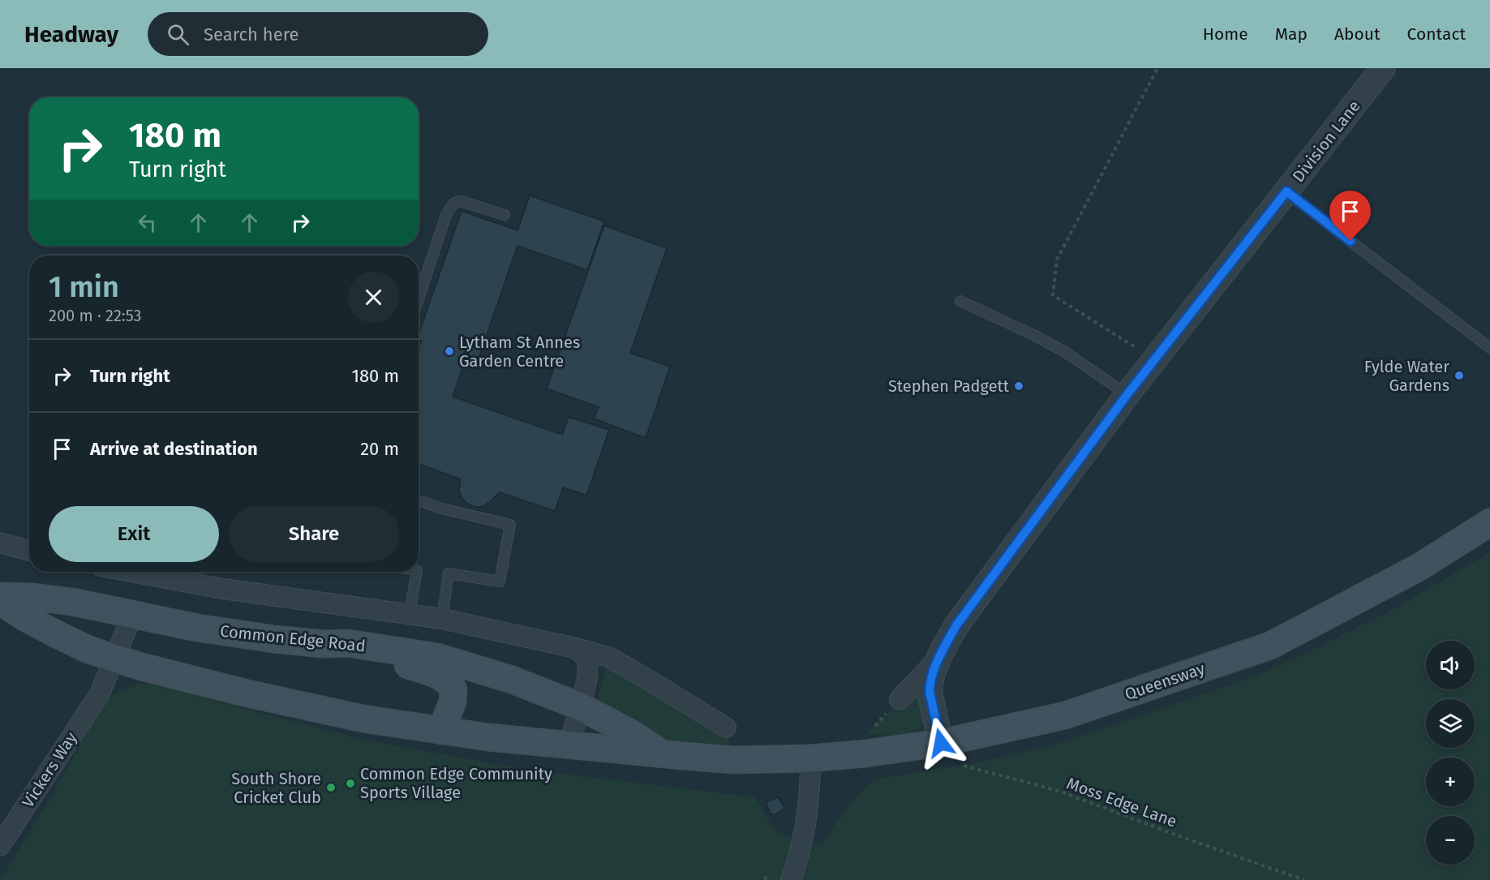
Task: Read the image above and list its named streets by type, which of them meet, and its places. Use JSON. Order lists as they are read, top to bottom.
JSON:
{
  "streets": {
    "main road": ["Common Edge Road", "Queensway"],
    "street": ["Division Lane", "Vickers Way"],
    "path": ["Moss Edge Lane"]
  },
  "crossings": [
    ["Division Lane", "Queensway"],
    ["Division Lane", "Moss Edge Lane"],
    ["Common Edge Road", "Queensway"],
    ["Common Edge Road", "Vickers Way"],
    ["Queensway", "Moss Edge Lane"]
  ],
  "places": [
    "Lytham St Annes Garden Centre",
    "Fylde Water Gardens",
    "Stephen Padgett",
    "Common Edge Community Sports Village",
    "South Shore Cricket Club"
  ],
  "page": {
    "header": "Headway",
    "search": "Search here",
    "nav": [
      "Home",
      "Map",
      "About",
      "Contact"
    ],
    "turn": ["180 m", "Turn right"],
    "heading": ["1 min", "200 m · 22:53"],
    "list": [
      {
        "name": "Turn right",
        "value": "180 m"
      },
      {
        "name": "Arrive at destination",
        "value": "20 m"
      }
    ],
    "buttons": ["Exit", "Share"],
    "map_buttons": ["+", "−"]
  }
}
